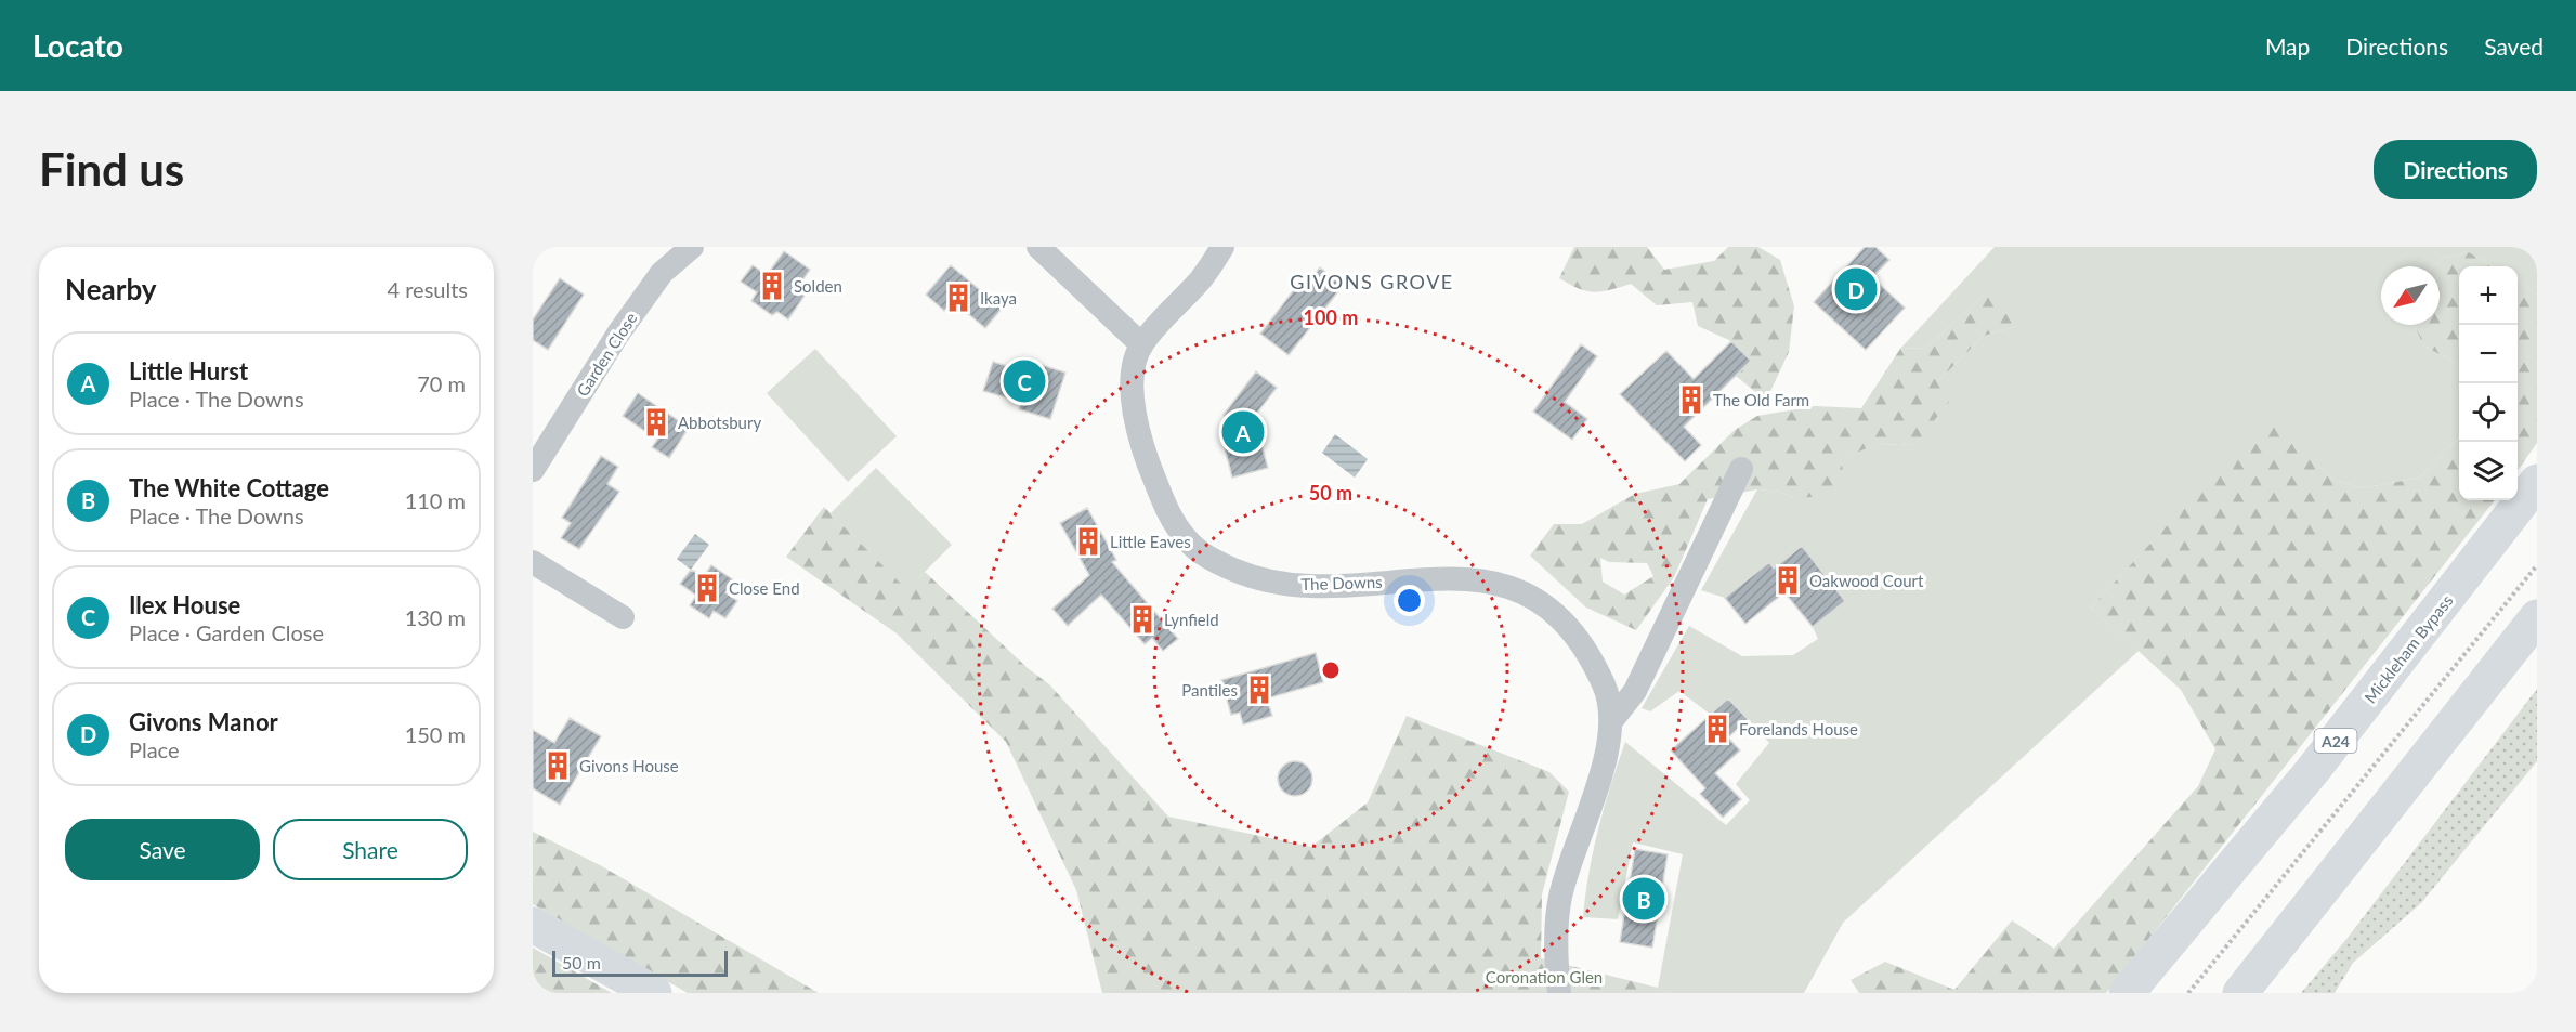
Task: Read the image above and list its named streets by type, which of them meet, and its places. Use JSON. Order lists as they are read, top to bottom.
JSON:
{
  "streets": {
    "highway": ["Mickleham Bypass", "A24"],
    "street": ["Garden Close", "The Downs"]
  },
  "districts": ["GIVONS GROVE"],
  "parks": ["Coronation Glen"],
  "places": {
    "building": [
      "Solden",
      "Ikaya",
      "The Old Farm",
      "Abbotsbury",
      "Little Eaves",
      "Oakwood Court",
      "Close End",
      "Lynfield",
      "Pantiles",
      "Forelands House",
      "Givons House"
    ]
  },
  "scale_bar": "50 m",
  "north": "bottom left",
  "page": {
    "header": "Locato",
    "nav": ["Map", "Directions", "Saved"],
    "buttons": [
      "Directions",
      ["Save", "Share"]
    ],
    "title": "Find us",
    "heading": ["Nearby", "4 results"],
    "pins": [
      "D",
      "C",
      "A",
      "B"
    ],
    "map_buttons": ["+", "−"],
    "list": [
      {
        "mark": "A",
        "name": "Little Hurst",
        "note": "Place · The Downs",
        "value": "70 m"
      },
      {
        "mark": "B",
        "name": "The White Cottage",
        "note": "Place · The Downs",
        "value": "110 m"
      },
      {
        "mark": "C",
        "name": "Ilex House",
        "note": "Place · Garden Close",
        "value": "130 m"
      },
      {
        "mark": "D",
        "name": "Givons Manor",
        "note": "Place",
        "value": "150 m"
      }
    ],
    "scale": "50 m"
  },
  "rings": ["100 m", "50 m"]
}
